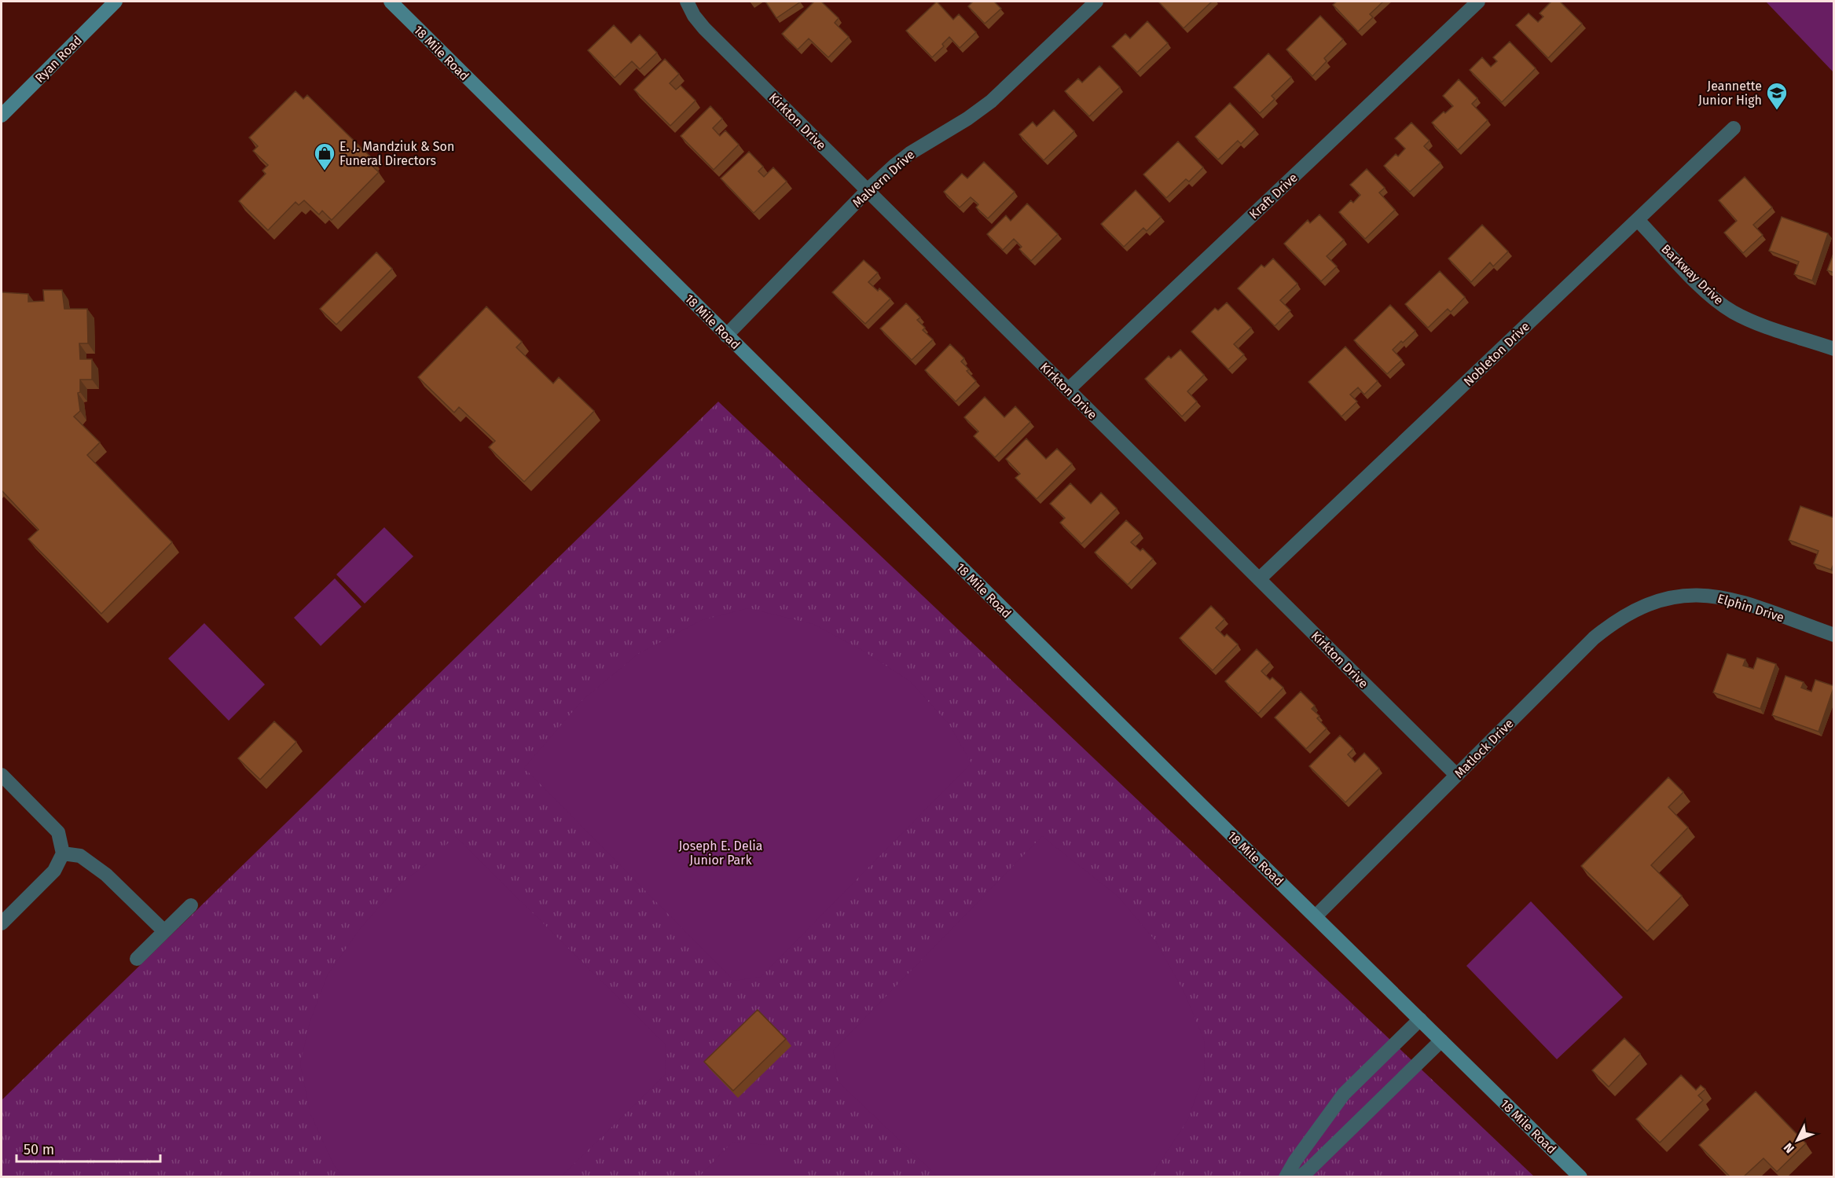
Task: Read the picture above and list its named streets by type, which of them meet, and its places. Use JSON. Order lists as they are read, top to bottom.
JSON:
{
  "streets": {
    "main road": ["18 Mile Road", "Ryan Road"],
    "street": [
      "Kirkton Drive",
      "Malvern Drive",
      "Kraft Drive",
      "Barkway Drive",
      "Nobleton Drive",
      "Elphin Drive",
      "Matlock Drive"
    ]
  },
  "crossings": [
    ["18 Mile Road", "Malvern Drive"],
    ["18 Mile Road", "Matlock Drive"],
    ["Kirkton Drive", "Malvern Drive"],
    ["Kirkton Drive", "Kraft Drive"],
    ["Kirkton Drive", "Nobleton Drive"],
    ["Kirkton Drive", "Matlock Drive"],
    ["Barkway Drive", "Nobleton Drive"],
    ["Elphin Drive", "Matlock Drive"]
  ],
  "parks": ["Joseph E. Delia Junior Park"],
  "places": {
    "school or university": ["Jeannette Junior High"],
    "shop": ["E. J. Mandziuk & Son Funeral Directors"]
  },
  "scale_bar": "50 m",
  "north": "bottom left"
}
